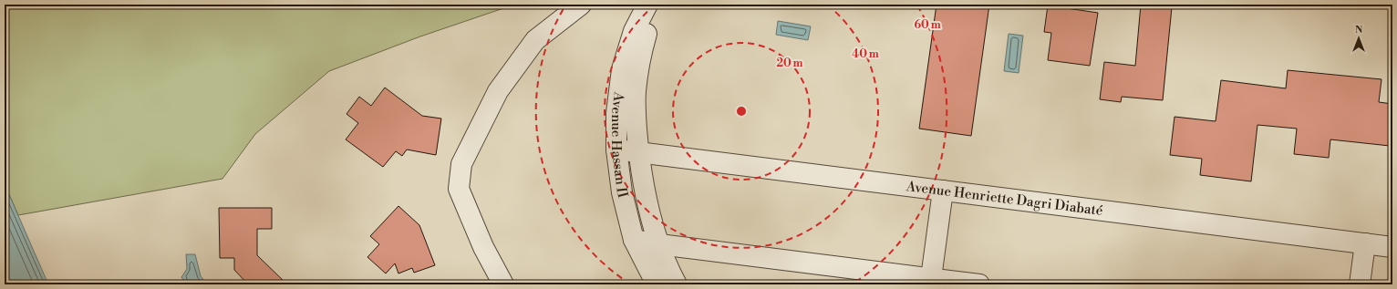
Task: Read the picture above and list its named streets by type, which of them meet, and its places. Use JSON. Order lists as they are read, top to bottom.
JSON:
{
  "streets": {
    "street": ["Avenue Hassan II", "Avenue Henriette Dagri Diabaté"]
  },
  "crossings": [
    ["Avenue Hassan II", "Avenue Henriette Dagri Diabaté"]
  ],
  "north": "top",
  "rings": ["60 m", "40 m", "20 m"]
}
